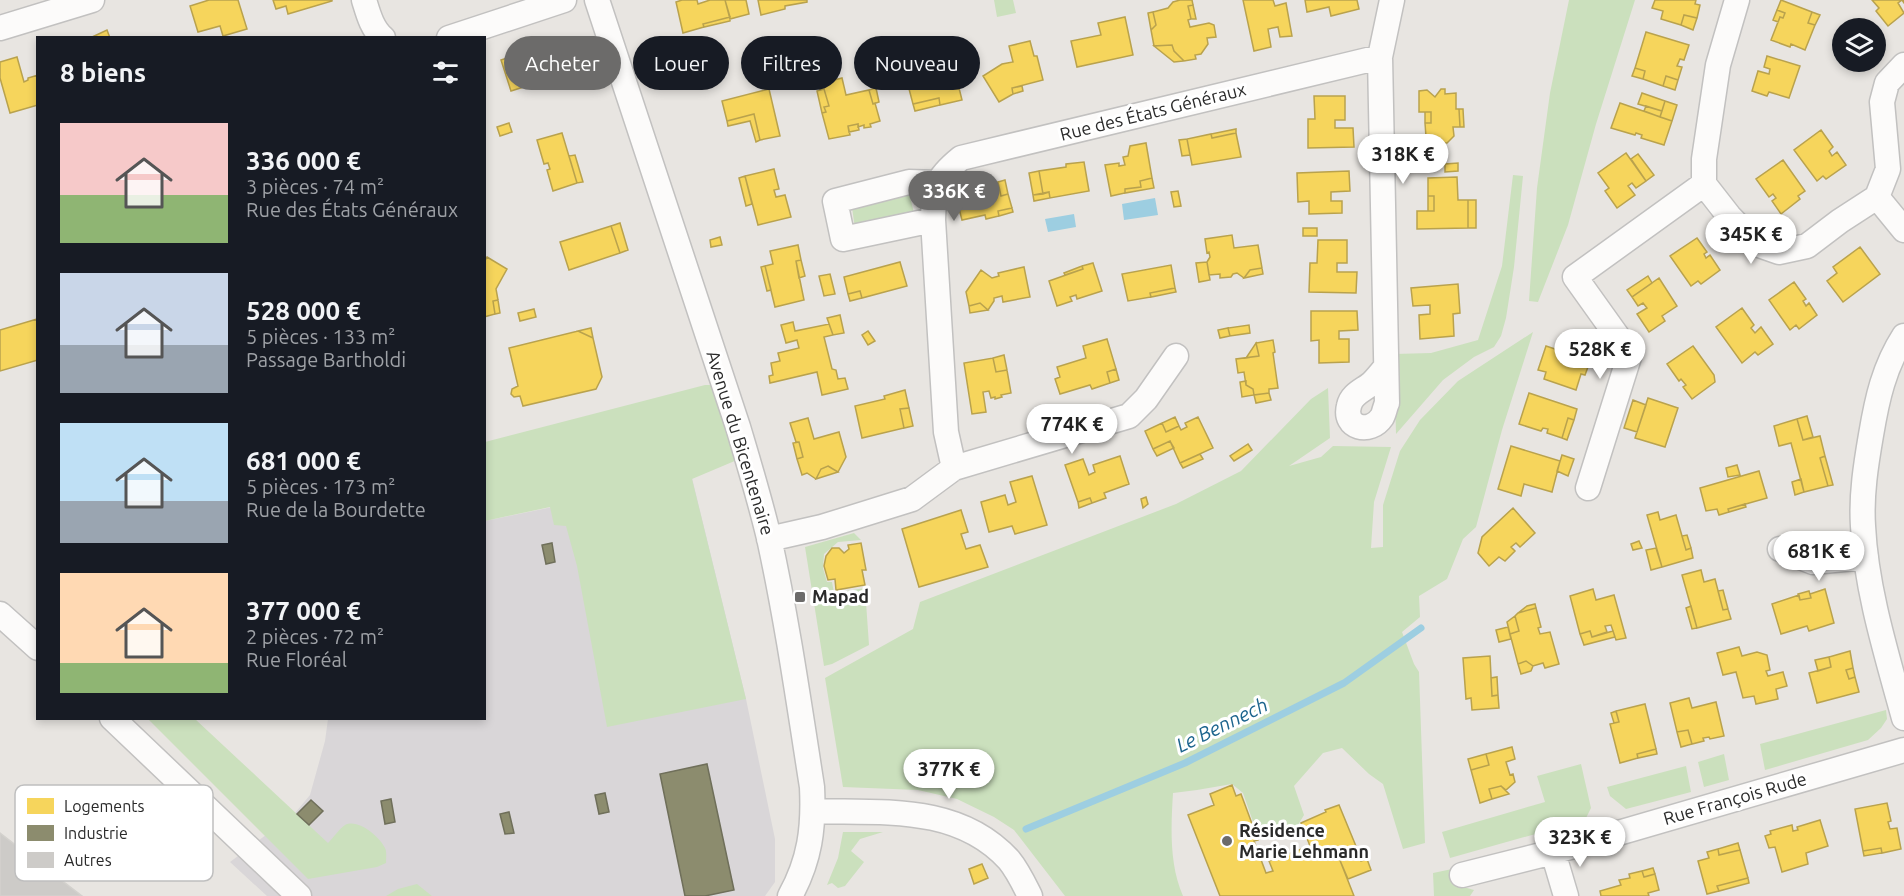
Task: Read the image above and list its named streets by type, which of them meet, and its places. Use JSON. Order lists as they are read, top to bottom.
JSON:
{
  "streets": {
    "street": ["Rue des États Généraux", "Avenue du Bicentenaire", "Rue François Rude"]
  },
  "water": ["Le Bennech"],
  "places": {
    "transit": ["Mapad"],
    "other": ["Résidence Marie Lehmann"]
  },
  "legend": ["Logements", "Industrie", "Autres"],
  "page": {
    "chip": [
      "Acheter",
      "Louer",
      "Filtres",
      "Nouveau"
    ],
    "heading": "8 biens",
    "list": [
      {
        "name": "336 000 €",
        "note": "3 pièces · 74 m² · Rue des États Généraux"
      },
      {
        "name": "528 000 €",
        "note": "5 pièces · 133 m² · Passage Bartholdi"
      },
      {
        "name": "681 000 €",
        "note": "5 pièces · 173 m² · Rue de la Bourdette"
      },
      {
        "name": "377 000 €",
        "note": "2 pièces · 72 m² · Rue Floréal"
      }
    ],
    "price": [
      "318K €",
      "336K €",
      "345K €",
      "528K €",
      "774K €",
      "681K €",
      "377K €",
      "323K €"
    ]
  }
}
